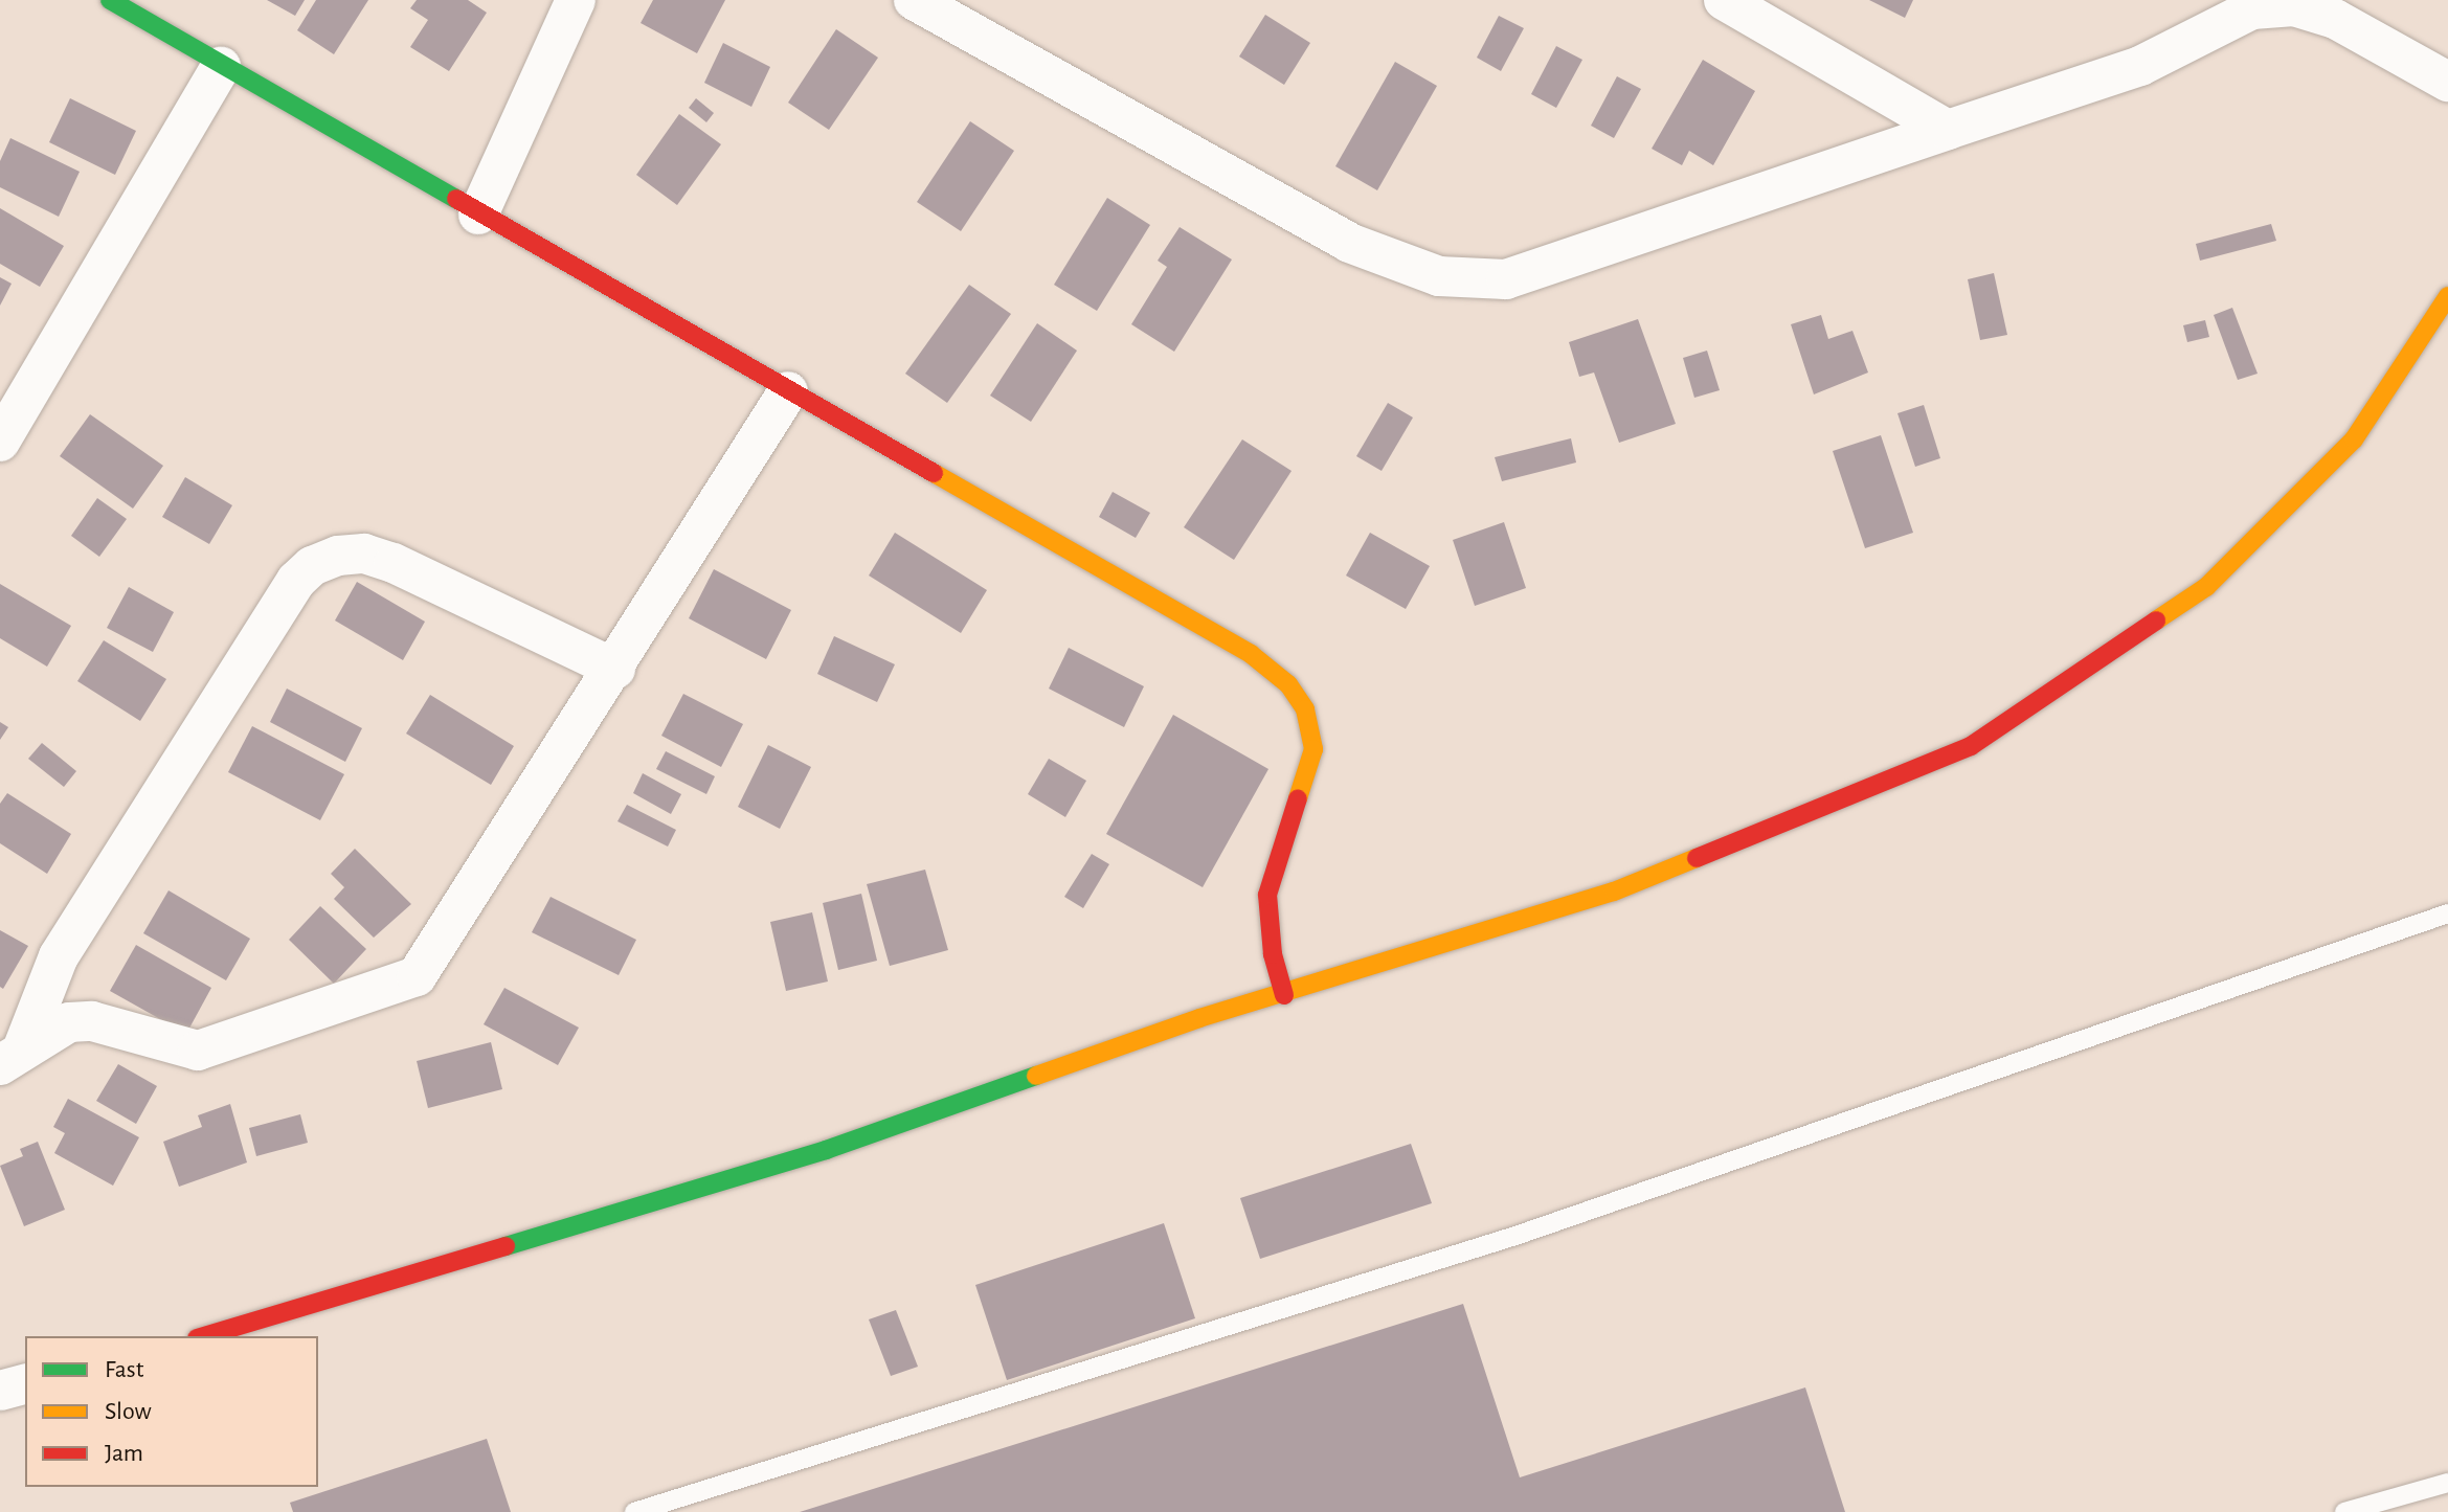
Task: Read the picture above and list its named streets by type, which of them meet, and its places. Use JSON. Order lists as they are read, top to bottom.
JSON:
{
  "legend": ["Fast", "Slow", "Jam"]
}
